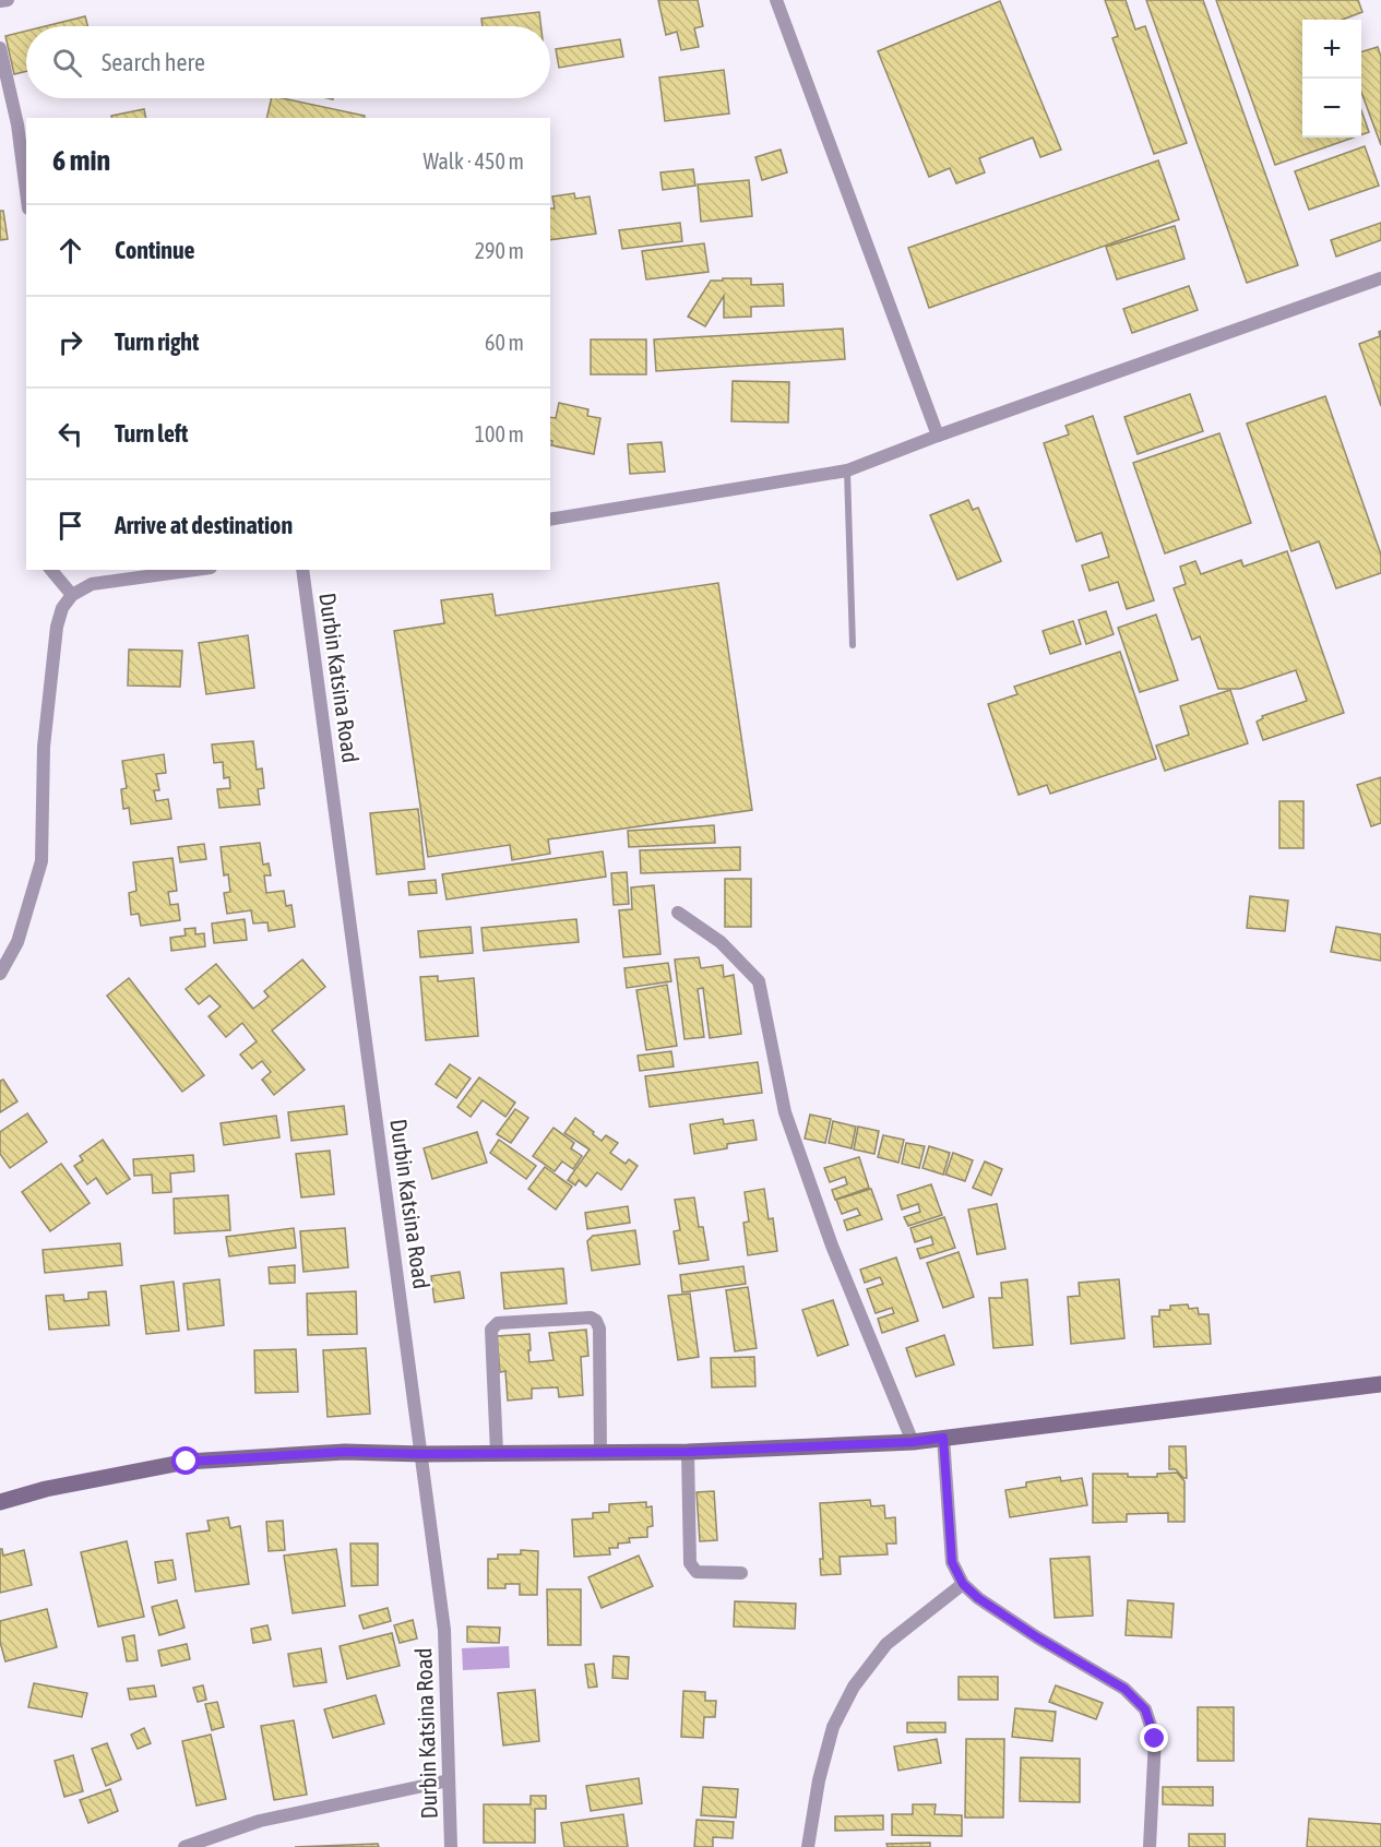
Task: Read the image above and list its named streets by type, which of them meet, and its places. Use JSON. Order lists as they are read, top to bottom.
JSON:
{
  "streets": {
    "street": ["Durbin Katsina Road"]
  },
  "page": {
    "map_buttons": ["+", "−"],
    "search": "Search here",
    "heading": ["6 min", "Walk · 450 m"],
    "list": [
      ["Continue", "290 m"],
      ["Turn right", "60 m"],
      ["Turn left", "100 m"],
      "Arrive at destination"
    ]
  }
}
